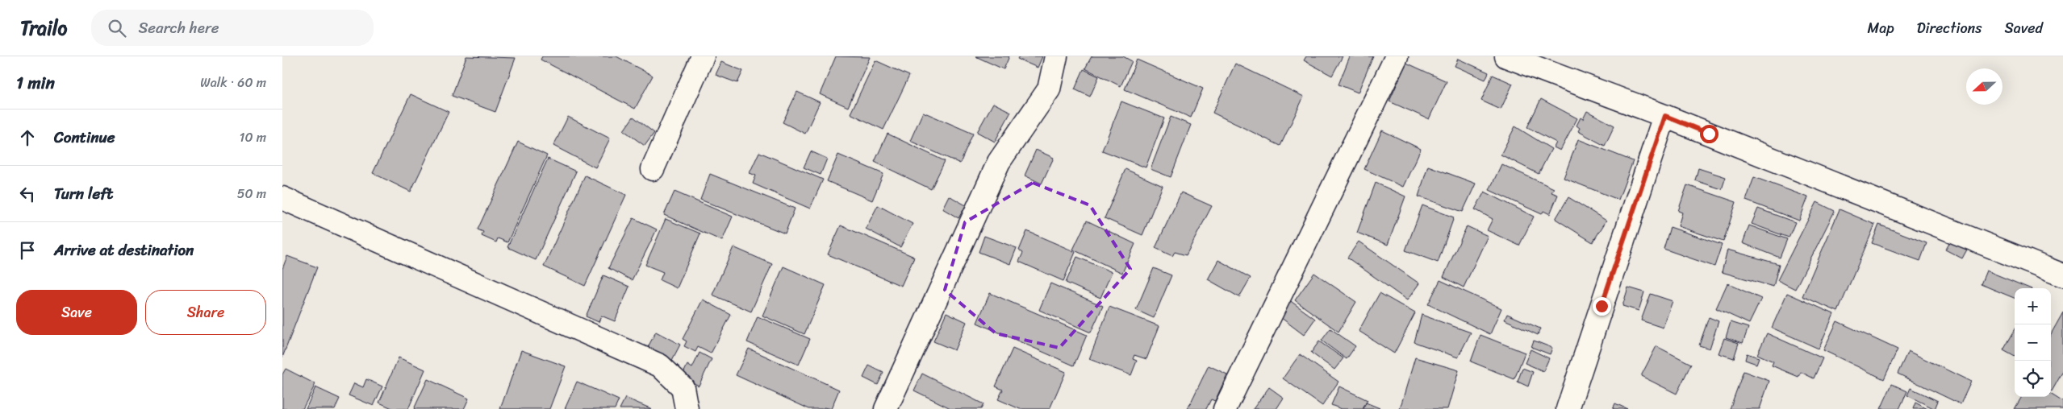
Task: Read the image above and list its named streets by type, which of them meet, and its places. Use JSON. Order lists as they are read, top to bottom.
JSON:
{
  "north": "left",
  "page": {
    "header": "Trailo",
    "search": "Search here",
    "nav": ["Map", "Directions", "Saved"],
    "heading": ["1 min", "Walk · 60 m"],
    "list": [
      ["Continue", "10 m"],
      ["Turn left", "50 m"],
      "Arrive at destination"
    ],
    "buttons": ["Save", "Share"],
    "map_buttons": ["+", "−"]
  }
}
